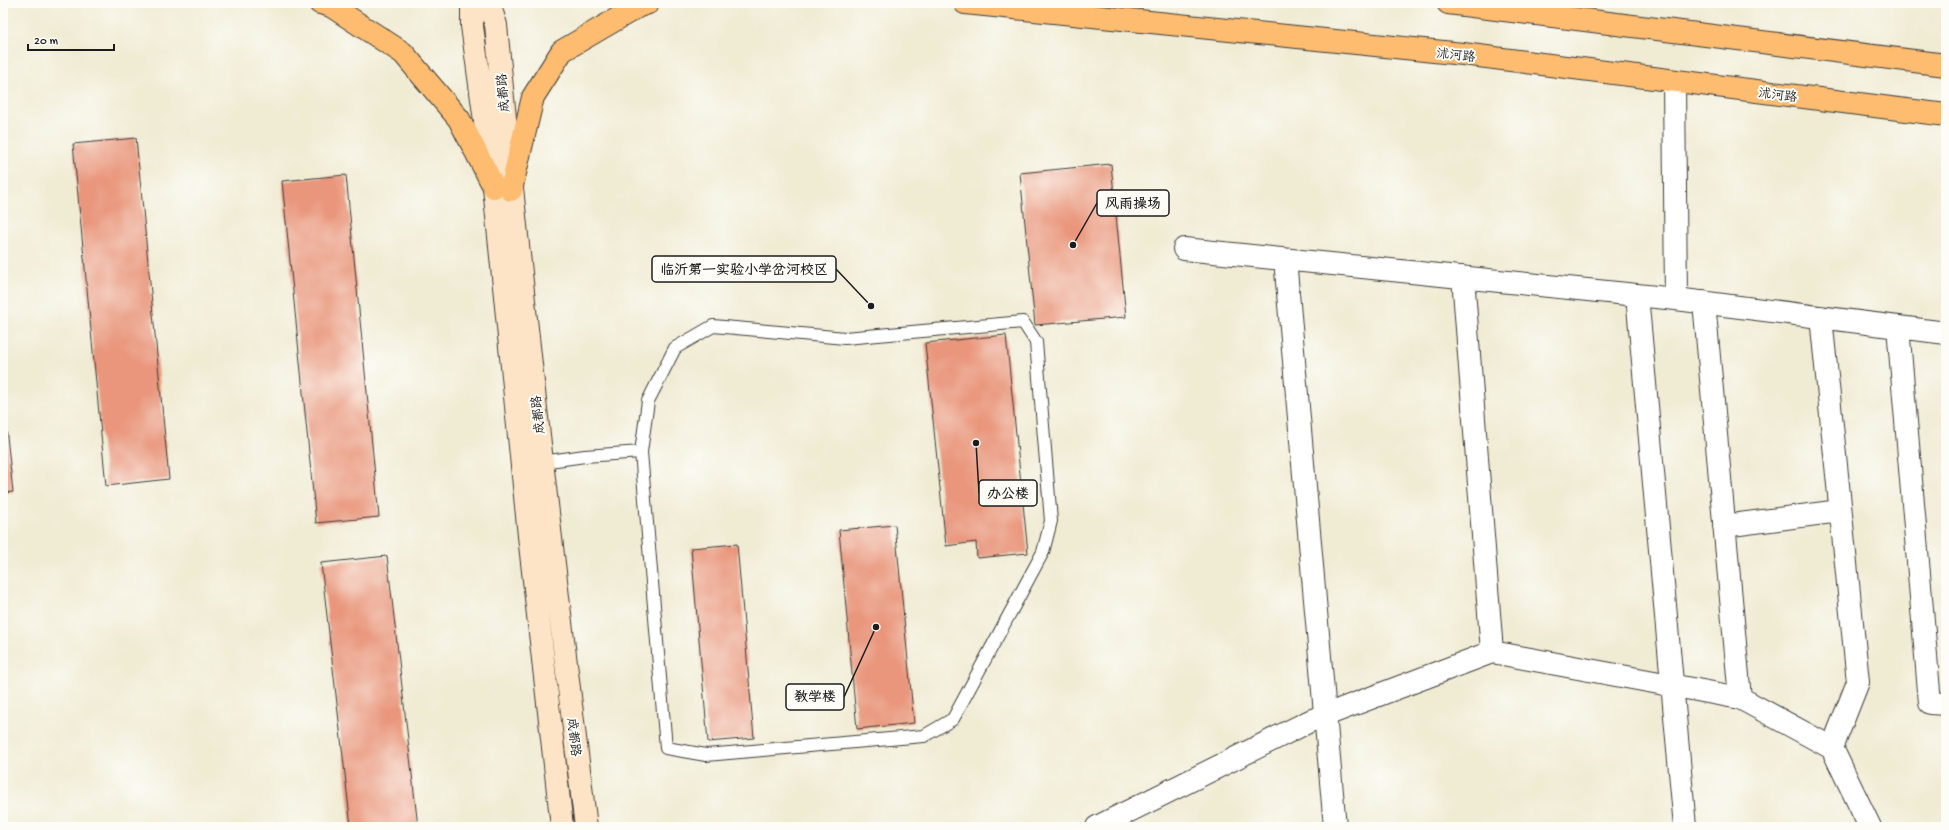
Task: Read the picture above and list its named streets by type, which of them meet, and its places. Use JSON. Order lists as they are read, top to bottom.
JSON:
{
  "streets": {
    "main road": ["沭河路"],
    "street": ["成都路"]
  },
  "places": [
    "风雨操场",
    "临沂第一实验小学岔河校区",
    "办公楼",
    "教学楼"
  ],
  "scale_bar": "20 m"
}
